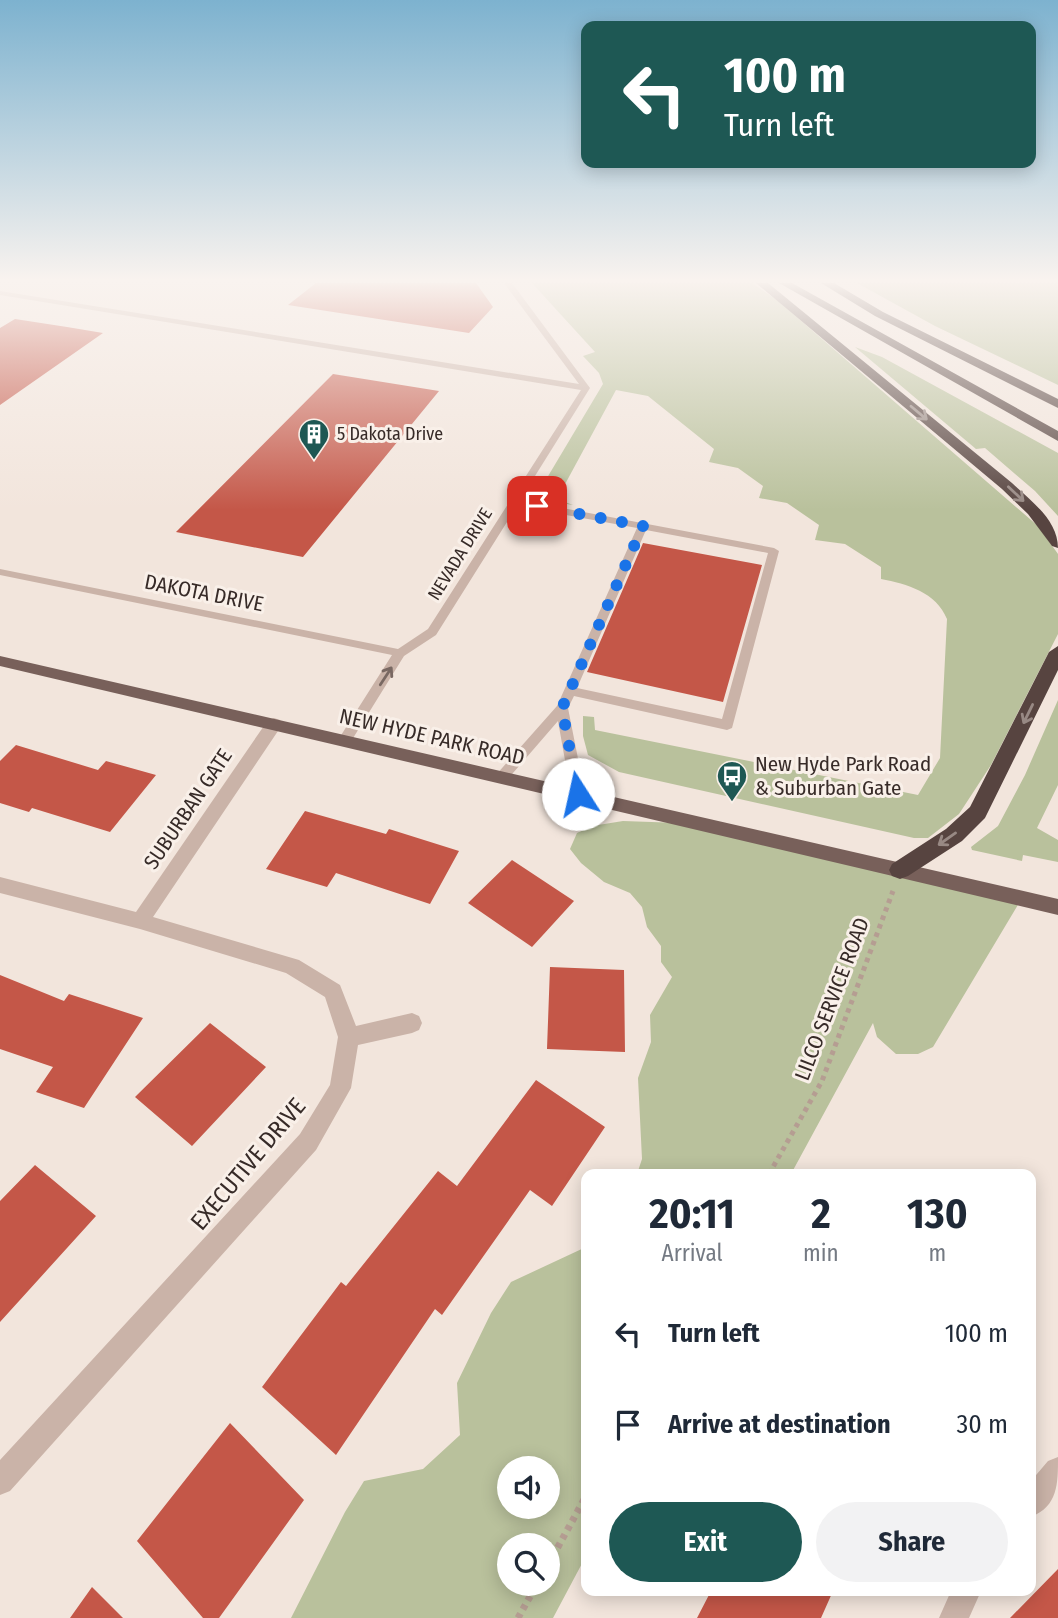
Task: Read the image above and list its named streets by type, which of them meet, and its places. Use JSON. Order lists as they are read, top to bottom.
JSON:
{
  "streets": {
    "main road": ["NEW HYDE PARK ROAD"],
    "street": ["SUBURBAN GATE", "EXECUTIVE DRIVE"],
    "lane": ["NEVADA DRIVE", "DAKOTA DRIVE"],
    "path": ["LILCO SERVICE ROAD"]
  },
  "crossings": [
    ["NEVADA DRIVE", "DAKOTA DRIVE"],
    ["NEW HYDE PARK ROAD", "SUBURBAN GATE"],
    ["NEW HYDE PARK ROAD", "LILCO SERVICE ROAD"],
    ["SUBURBAN GATE", "EXECUTIVE DRIVE"]
  ],
  "places": {
    "building": ["5 Dakota Drive"],
    "bus stop": ["New Hyde Park Road & Suburban Gate"]
  },
  "page": {
    "turn": ["100 m", "Turn left"],
    "eta": [
      "20:11",
      "Arrival",
      "2",
      "min",
      "130",
      "m"
    ],
    "list": [
      {
        "name": "Turn left",
        "value": "100 m"
      },
      {
        "name": "Arrive at destination",
        "value": "30 m"
      }
    ],
    "buttons": ["Exit", "Share"]
  }
}
